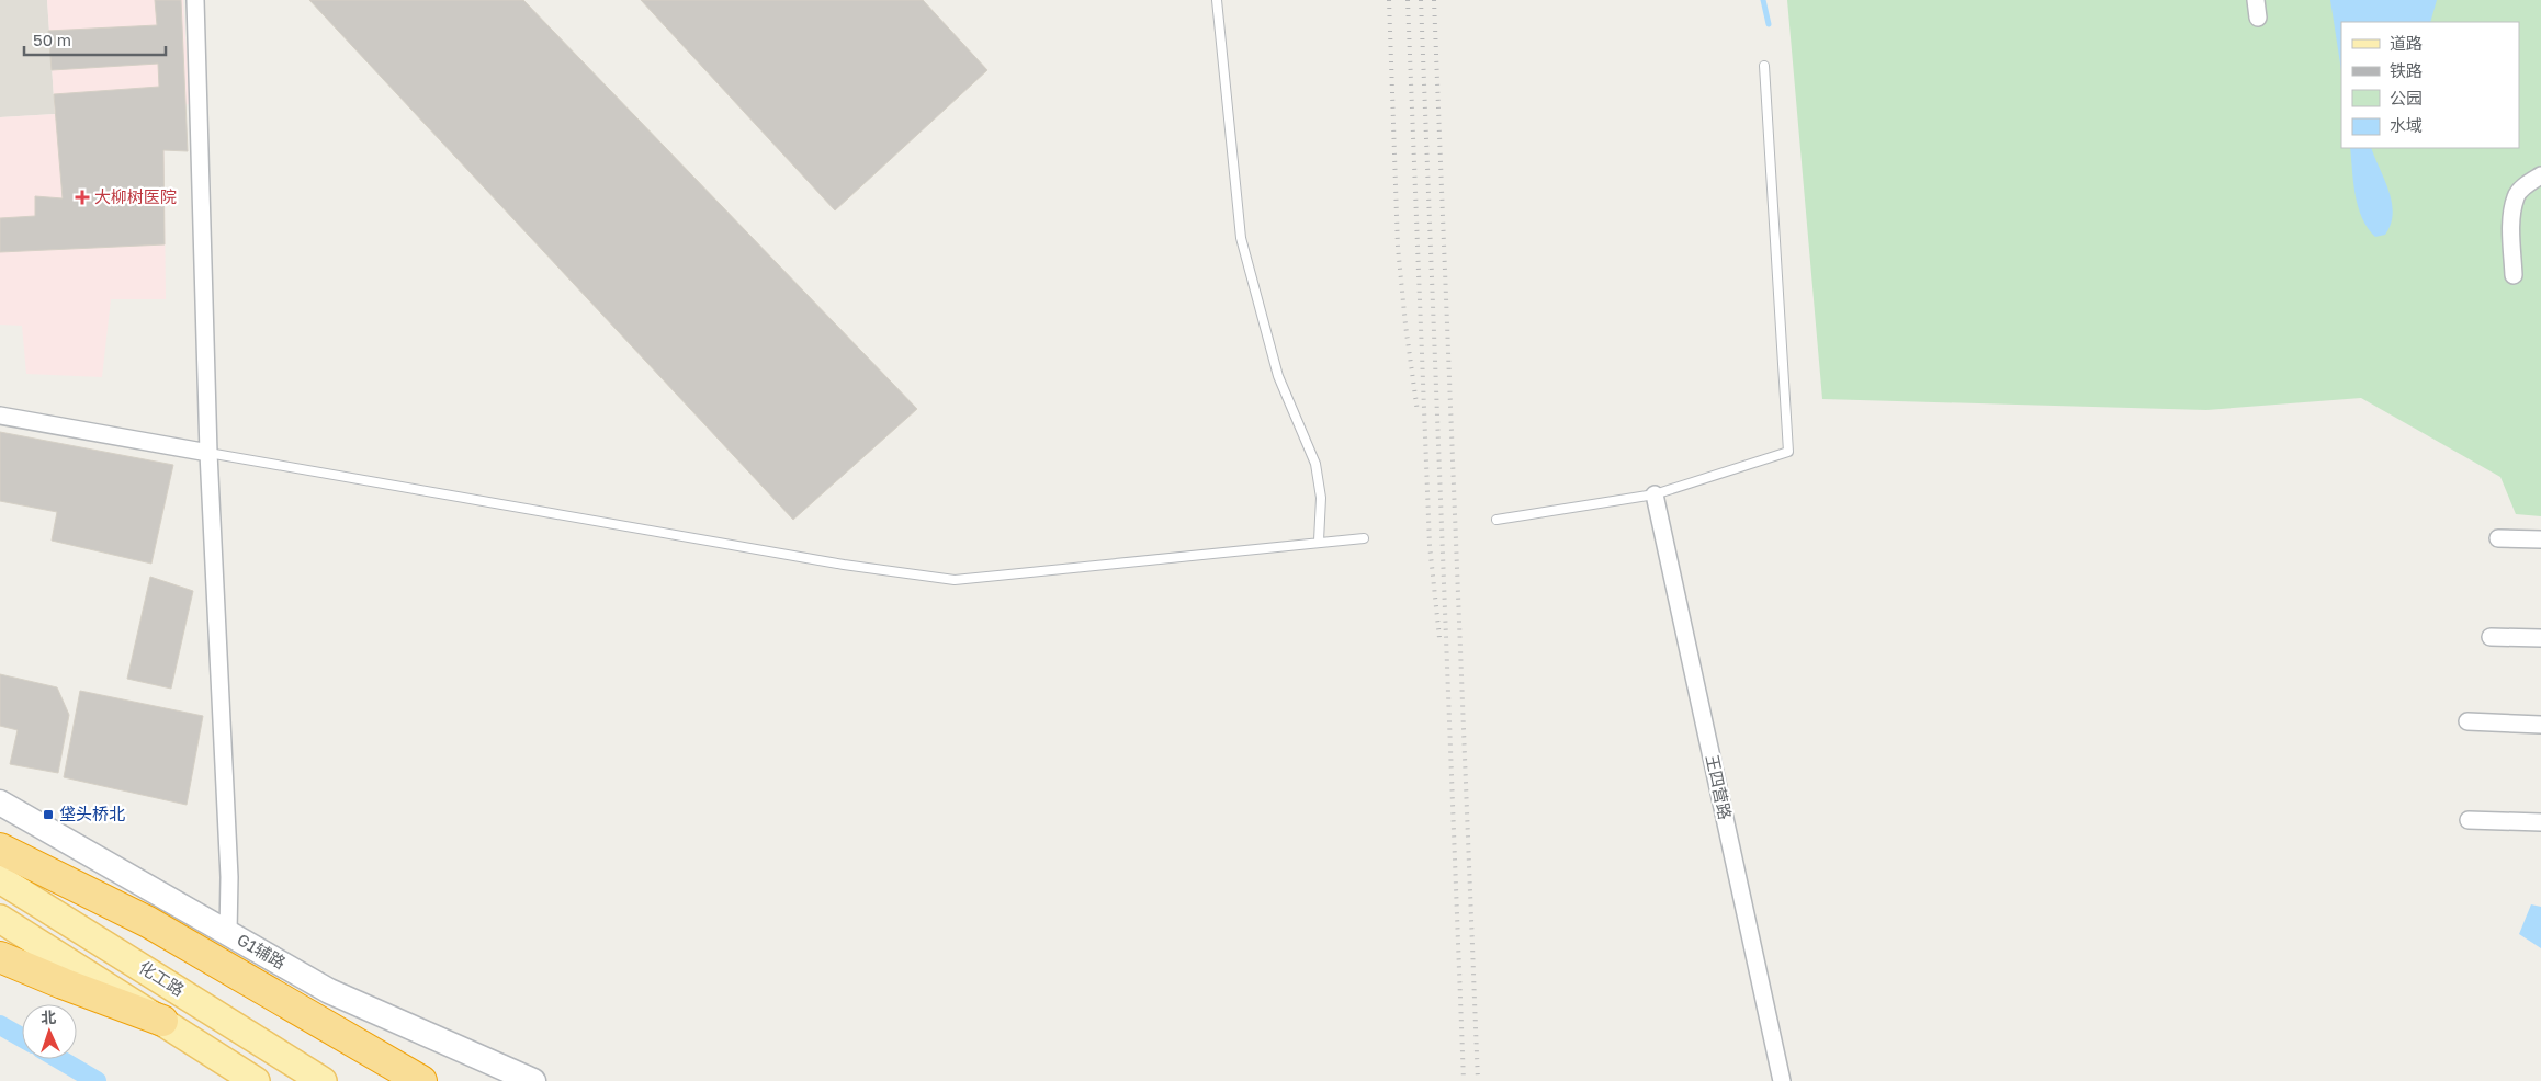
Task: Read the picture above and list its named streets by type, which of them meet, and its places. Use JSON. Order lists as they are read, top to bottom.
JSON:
{
  "streets": {
    "main road": ["G1辅路", "化工路"],
    "street": ["王四营路"]
  },
  "places": {
    "health": ["大柳树医院"],
    "transit": ["垡头桥北"]
  },
  "legend": [
    "道路",
    "铁路",
    "公园",
    "水域"
  ],
  "scale_bar": "50 m",
  "north": "top"
}
